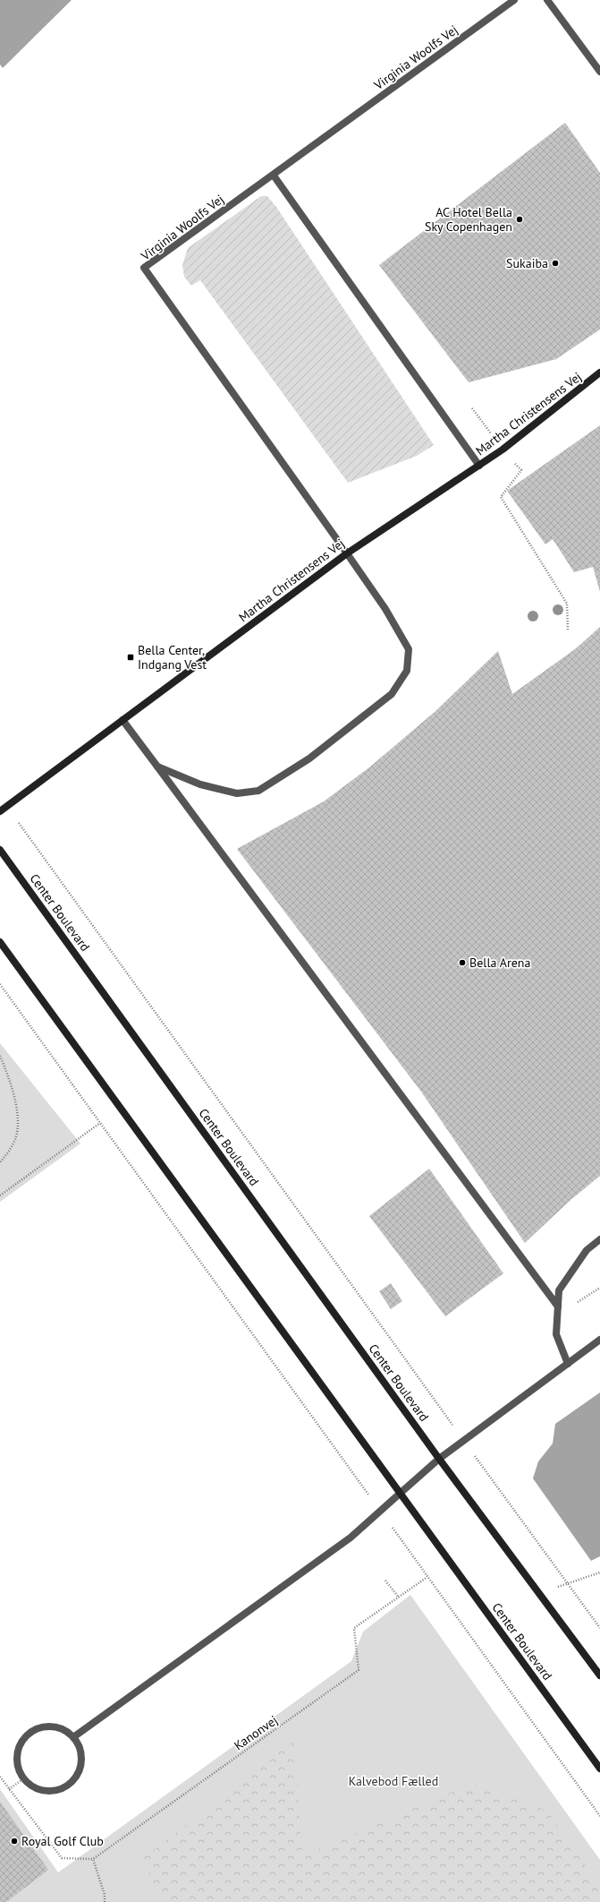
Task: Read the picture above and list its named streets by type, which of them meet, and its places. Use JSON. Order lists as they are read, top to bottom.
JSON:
{
  "streets": {
    "street": ["Virginia Woolfs Vej", "Martha Christensens Vej", "Center Boulevard"],
    "path": ["Kanonvej"]
  },
  "crossings": [
    ["Virginia Woolfs Vej", "Martha Christensens Vej"]
  ],
  "parks": ["Kalvebod Fælled"],
  "places": {
    "other": [
      "AC Hotel Bella Sky Copenhagen",
      "Sukaiba",
      "Bella Arena",
      "Royal Golf Club"
    ],
    "transit": ["Bella Center, Indgang Vest"]
  }
}
